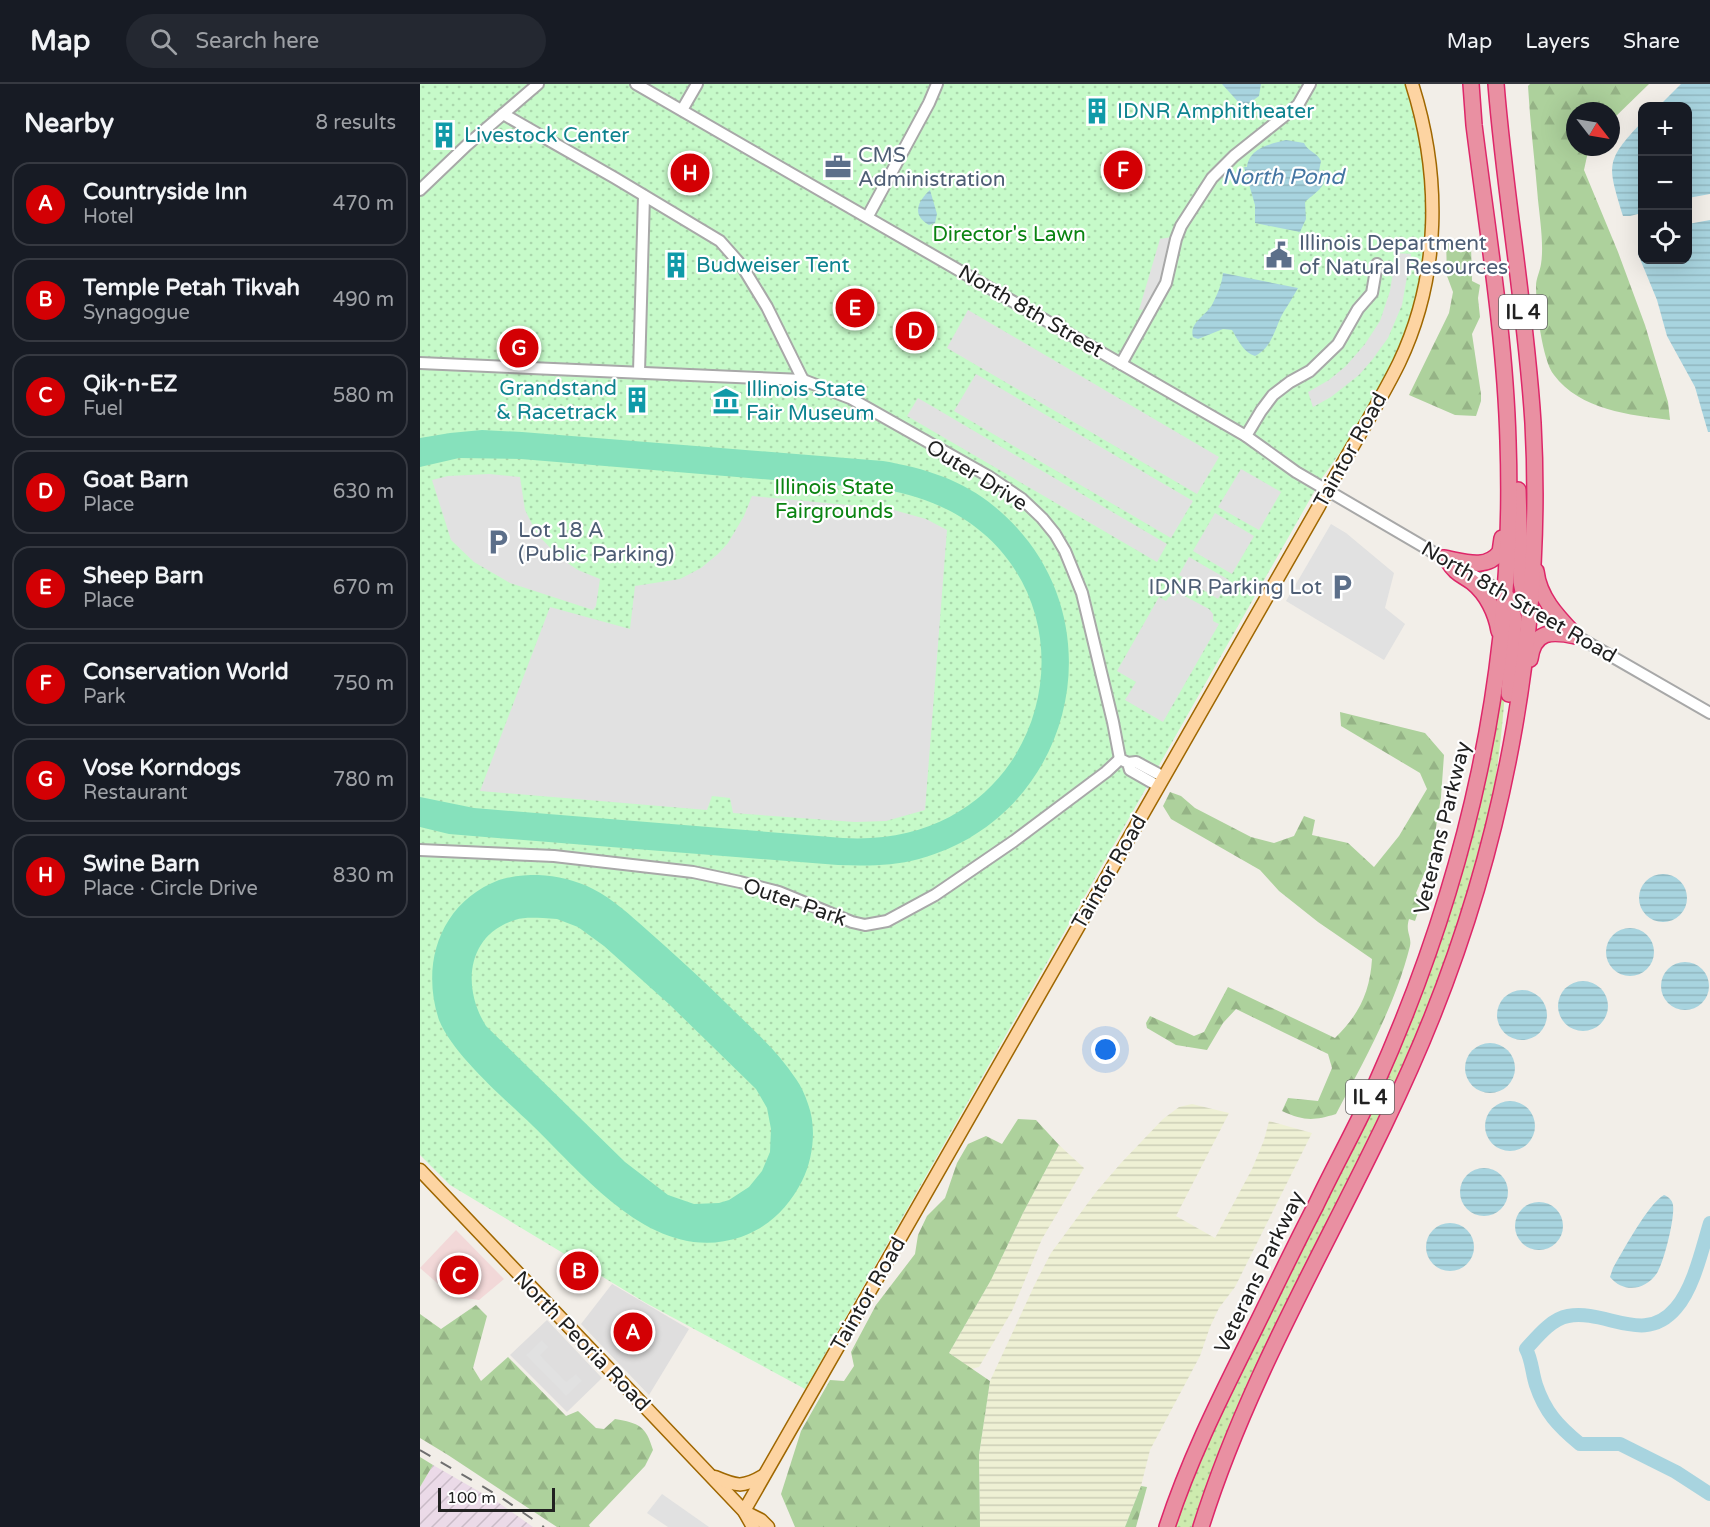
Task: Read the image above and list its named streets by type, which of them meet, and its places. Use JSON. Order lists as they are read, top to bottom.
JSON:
{
  "streets": {
    "highway": ["IL 4", "Veterans Parkway"],
    "main road": ["Taintor Road", "North Peoria Road"],
    "street": [
      "North 8th Street",
      "Outer Drive",
      "North 8th Street Road",
      "Outer Park"
    ]
  },
  "crossings": [
    ["North 8th Street", "Taintor Road"],
    ["North 8th Street", "North 8th Street Road"],
    ["IL 4", "North 8th Street Road"],
    ["Taintor Road", "North 8th Street Road"],
    ["Taintor Road", "North Peoria Road"],
    ["Outer Drive", "Outer Park"],
    ["North 8th Street Road", "Veterans Parkway"]
  ],
  "water": ["North Pond"],
  "parks": ["Director's Lawn", "Illinois State Fairgrounds"],
  "places": {
    "building": [
      "IDNR Amphitheater",
      "Livestock Center",
      "Budweiser Tent",
      "Grandstand & Racetrack"
    ],
    "office": ["CMS Administration"],
    "public building": ["Illinois Department of Natural Resources"],
    "museum": ["Illinois State Fair Museum"],
    "parking": ["Lot 18 A (Public Parking)", "IDNR Parking Lot"]
  },
  "scale_bar": "100 m",
  "north": "bottom right",
  "page": {
    "header": "Map",
    "search": "Search here",
    "nav": ["Map", "Layers", "Share"],
    "heading": ["Nearby", "8 results"],
    "map_buttons": ["+", "−"],
    "pins": [
      "F",
      "H",
      "E",
      "D",
      "G",
      "B",
      "C",
      "A"
    ],
    "list": [
      {
        "mark": "A",
        "name": "Countryside Inn",
        "note": "Hotel",
        "value": "470 m"
      },
      {
        "mark": "B",
        "name": "Temple Petah Tikvah",
        "note": "Synagogue",
        "value": "490 m"
      },
      {
        "mark": "C",
        "name": "Qik-n-EZ",
        "note": "Fuel",
        "value": "580 m"
      },
      {
        "mark": "D",
        "name": "Goat Barn",
        "note": "Place",
        "value": "630 m"
      },
      {
        "mark": "E",
        "name": "Sheep Barn",
        "note": "Place",
        "value": "670 m"
      },
      {
        "mark": "F",
        "name": "Conservation World",
        "note": "Park",
        "value": "750 m"
      },
      {
        "mark": "G",
        "name": "Vose Korndogs",
        "note": "Restaurant",
        "value": "780 m"
      },
      {
        "mark": "H",
        "name": "Swine Barn",
        "note": "Place · Circle Drive",
        "value": "830 m"
      }
    ],
    "scale": "100 m"
  }
}
